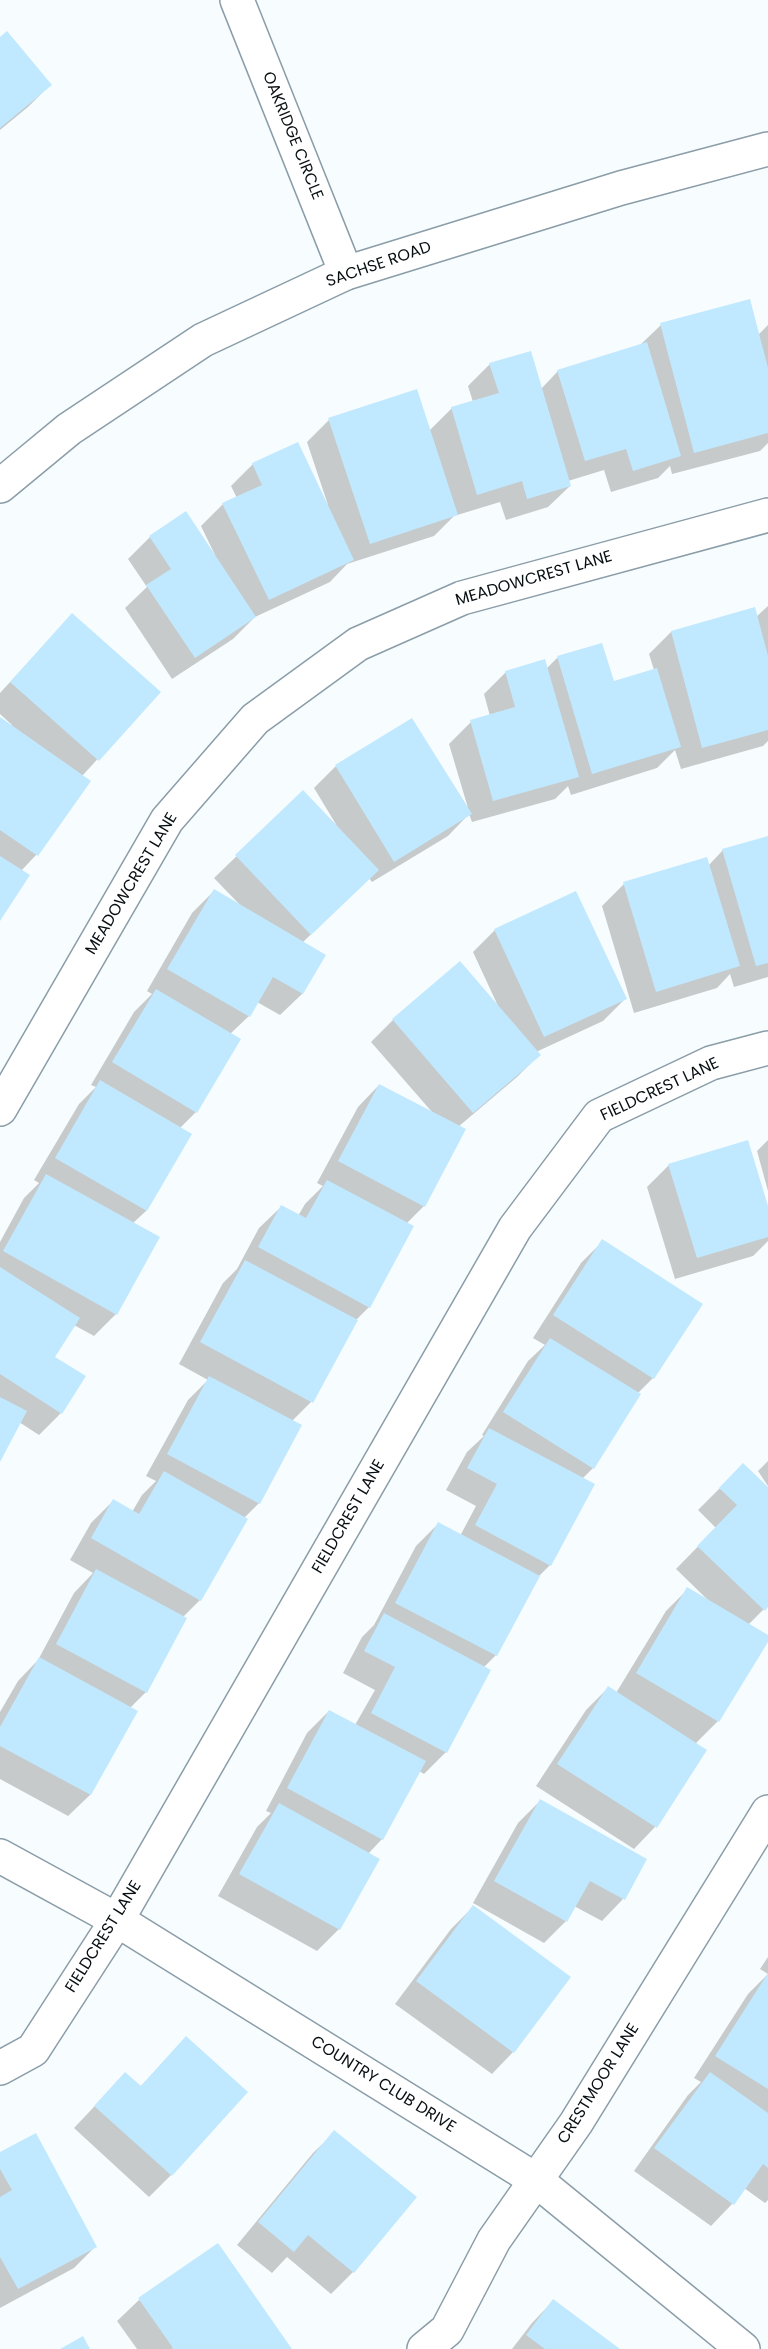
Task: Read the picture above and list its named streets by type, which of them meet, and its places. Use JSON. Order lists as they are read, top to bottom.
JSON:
{
  "streets": {
    "street": [
      "OAKRIDGE CIRCLE",
      "SACHSE ROAD",
      "MEADOWCREST LANE",
      "FIELDCREST LANE",
      "CRESTMOOR LANE",
      "COUNTRY CLUB DRIVE"
    ]
  },
  "crossings": [
    ["OAKRIDGE CIRCLE", "SACHSE ROAD"],
    ["FIELDCREST LANE", "COUNTRY CLUB DRIVE"],
    ["CRESTMOOR LANE", "COUNTRY CLUB DRIVE"]
  ]
}
